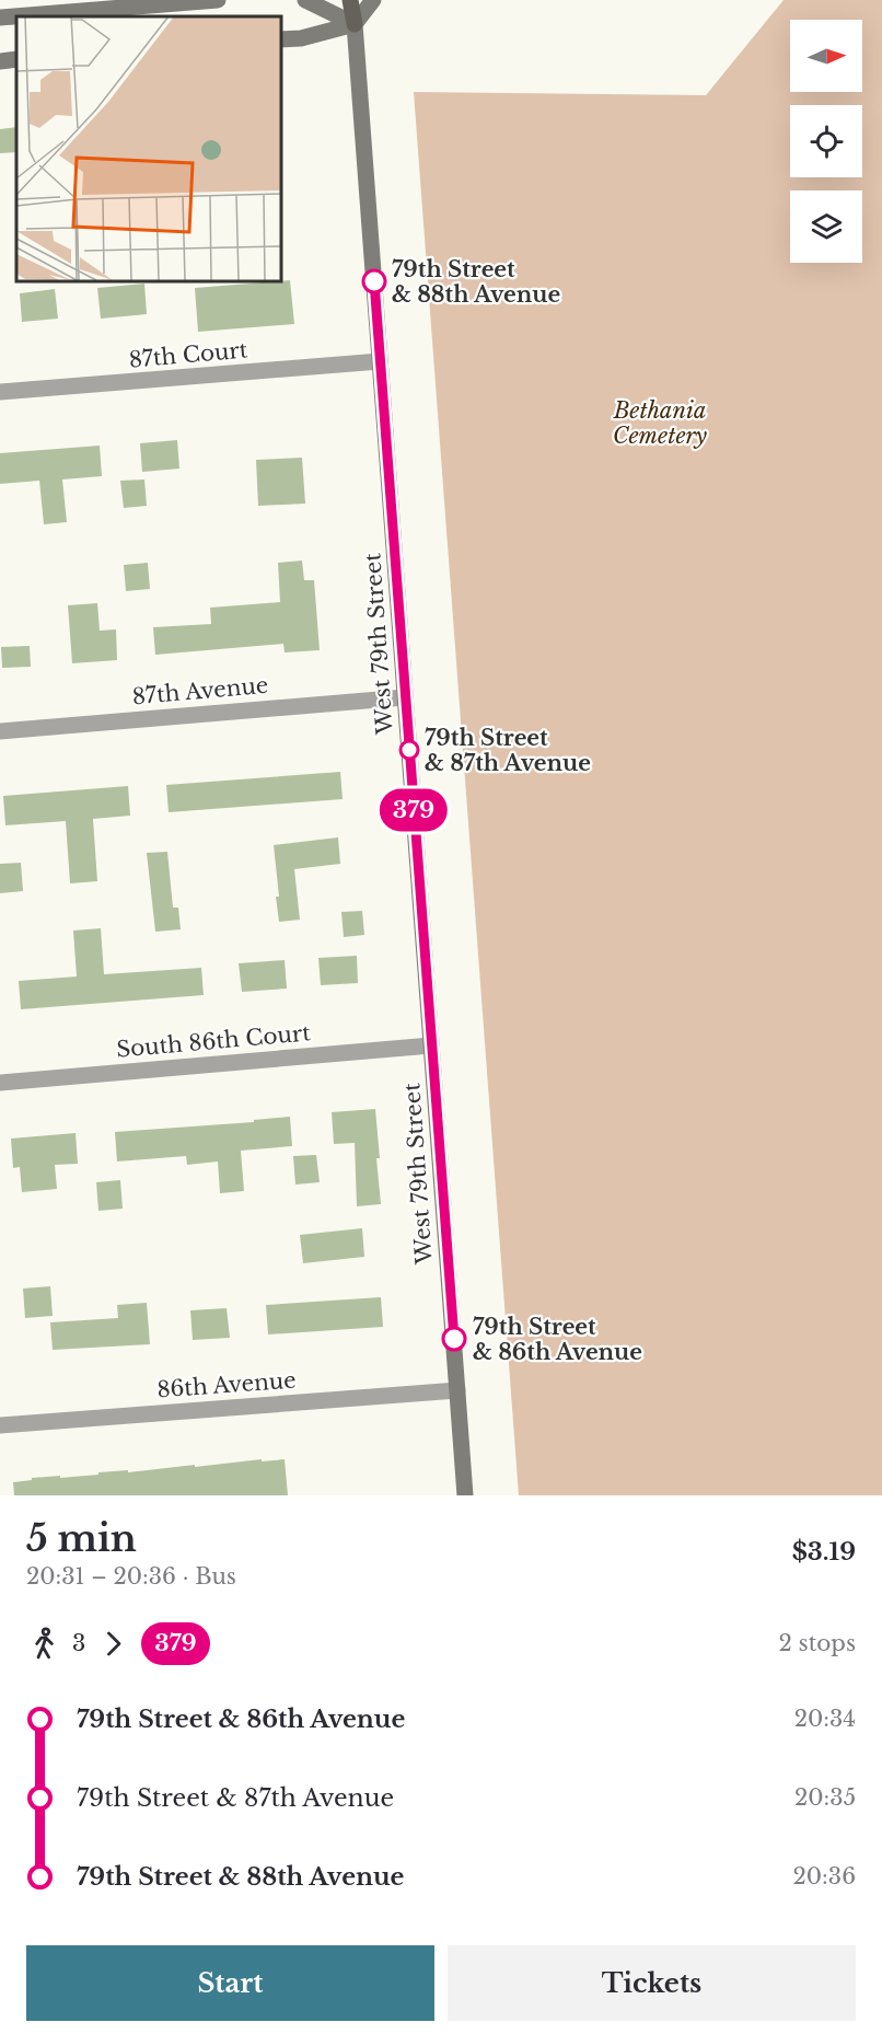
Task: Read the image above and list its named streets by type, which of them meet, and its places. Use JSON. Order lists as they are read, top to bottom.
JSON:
{
  "streets": {
    "main road": ["West 79th Street"],
    "street": [
      "87th Court",
      "87th Avenue",
      "South 86th Court",
      "86th Avenue"
    ]
  },
  "crossings": [
    ["87th Court", "West 79th Street"],
    ["West 79th Street", "87th Avenue"],
    ["West 79th Street", "South 86th Court"],
    ["West 79th Street", "86th Avenue"]
  ],
  "parks": ["Bethania Cemetery"],
  "places": ["79th Street & 88th Avenue", "79th Street & 87th Avenue", "79th Street & 86th Avenue"],
  "lines": ["bus line 379"],
  "north": "right",
  "page": {
    "on_map": "379",
    "heading": ["5 min", "20:31 – 20:36 · Bus", "$3.19"],
    "legs": ["3", "379", "2 stops"],
    "list": [
      {
        "name": "79th Street & 86th Avenue",
        "value": "20:34"
      },
      {
        "name": "79th Street & 87th Avenue",
        "value": "20:35"
      },
      {
        "name": "79th Street & 88th Avenue",
        "value": "20:36"
      }
    ],
    "buttons": ["Start", "Tickets"]
  }
}
